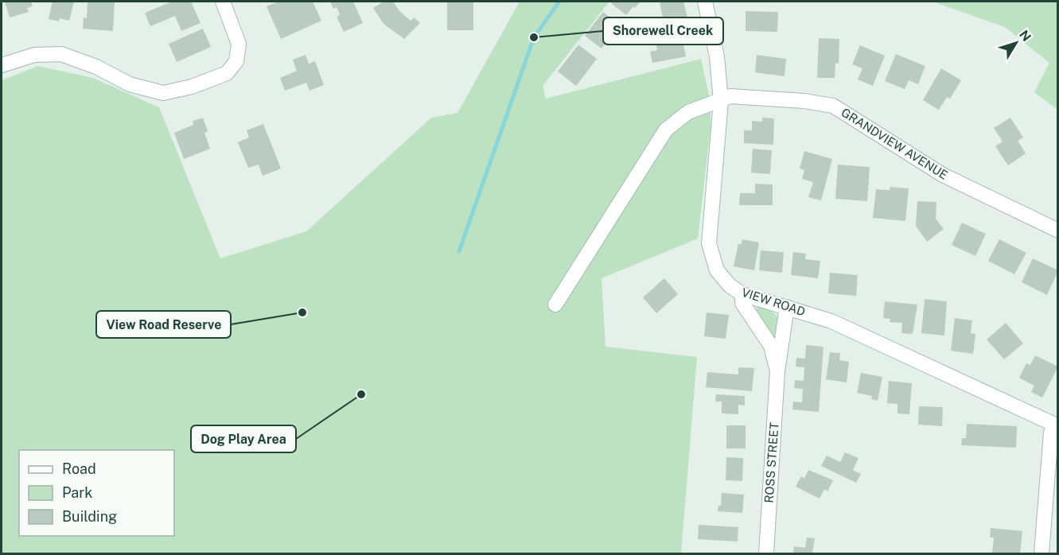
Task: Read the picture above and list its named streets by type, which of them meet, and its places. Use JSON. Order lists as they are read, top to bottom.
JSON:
{
  "streets": {
    "street": ["GRANDVIEW AVENUE", "VIEW ROAD", "ROSS STREET"]
  },
  "crossings": [
    ["GRANDVIEW AVENUE", "VIEW ROAD"],
    ["VIEW ROAD", "ROSS STREET"]
  ],
  "places": ["Shorewell Creek", "View Road Reserve", "Dog Play Area"],
  "legend": ["Road", "Park", "Building"],
  "north": "top right"
}
